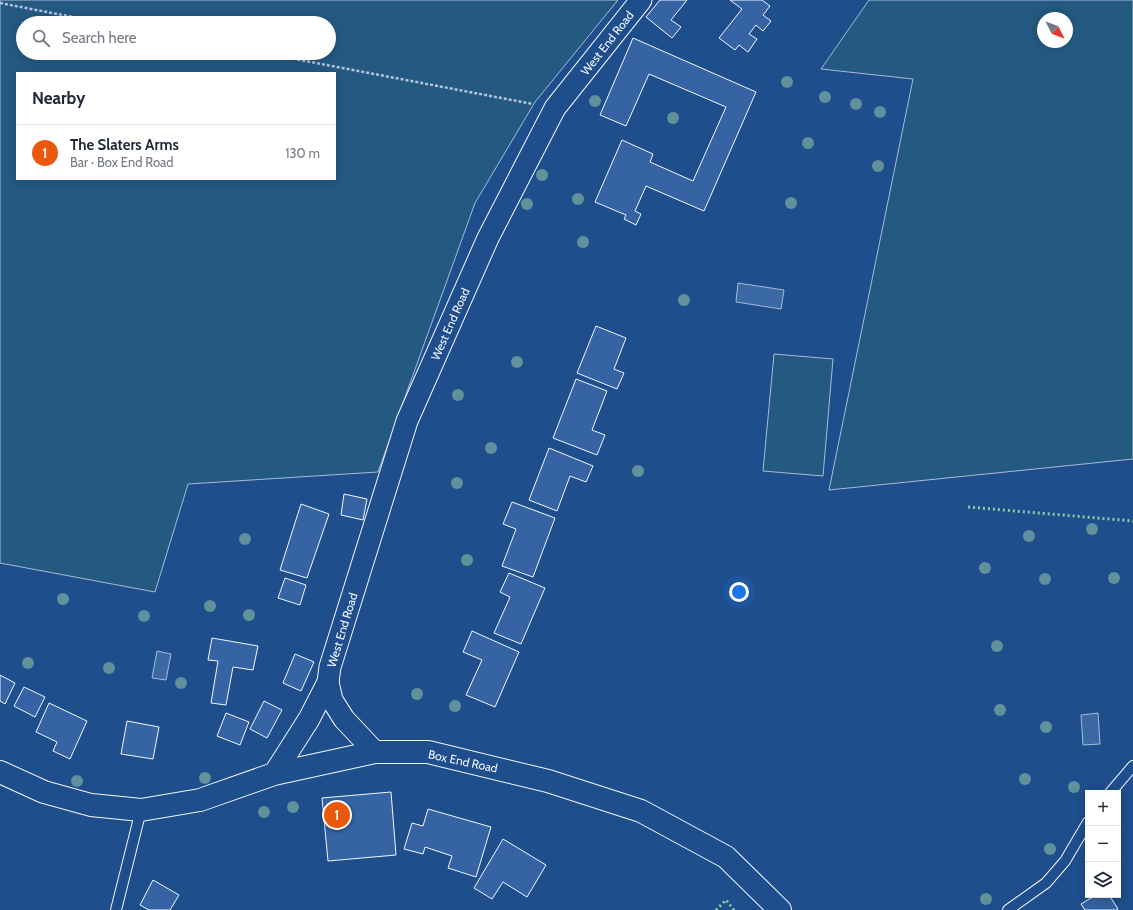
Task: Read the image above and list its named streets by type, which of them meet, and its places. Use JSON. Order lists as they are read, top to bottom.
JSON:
{
  "streets": {
    "street": ["West End Road", "Box End Road"]
  },
  "crossings": [
    ["West End Road", "Box End Road"]
  ],
  "north": "bottom right",
  "page": {
    "search": "Search here",
    "heading": "Nearby",
    "list": [
      {
        "mark": "1",
        "name": "The Slaters Arms",
        "note": "Bar · Box End Road",
        "value": "130 m"
      }
    ],
    "map_buttons": ["+", "−"],
    "pins": "1"
  }
}
